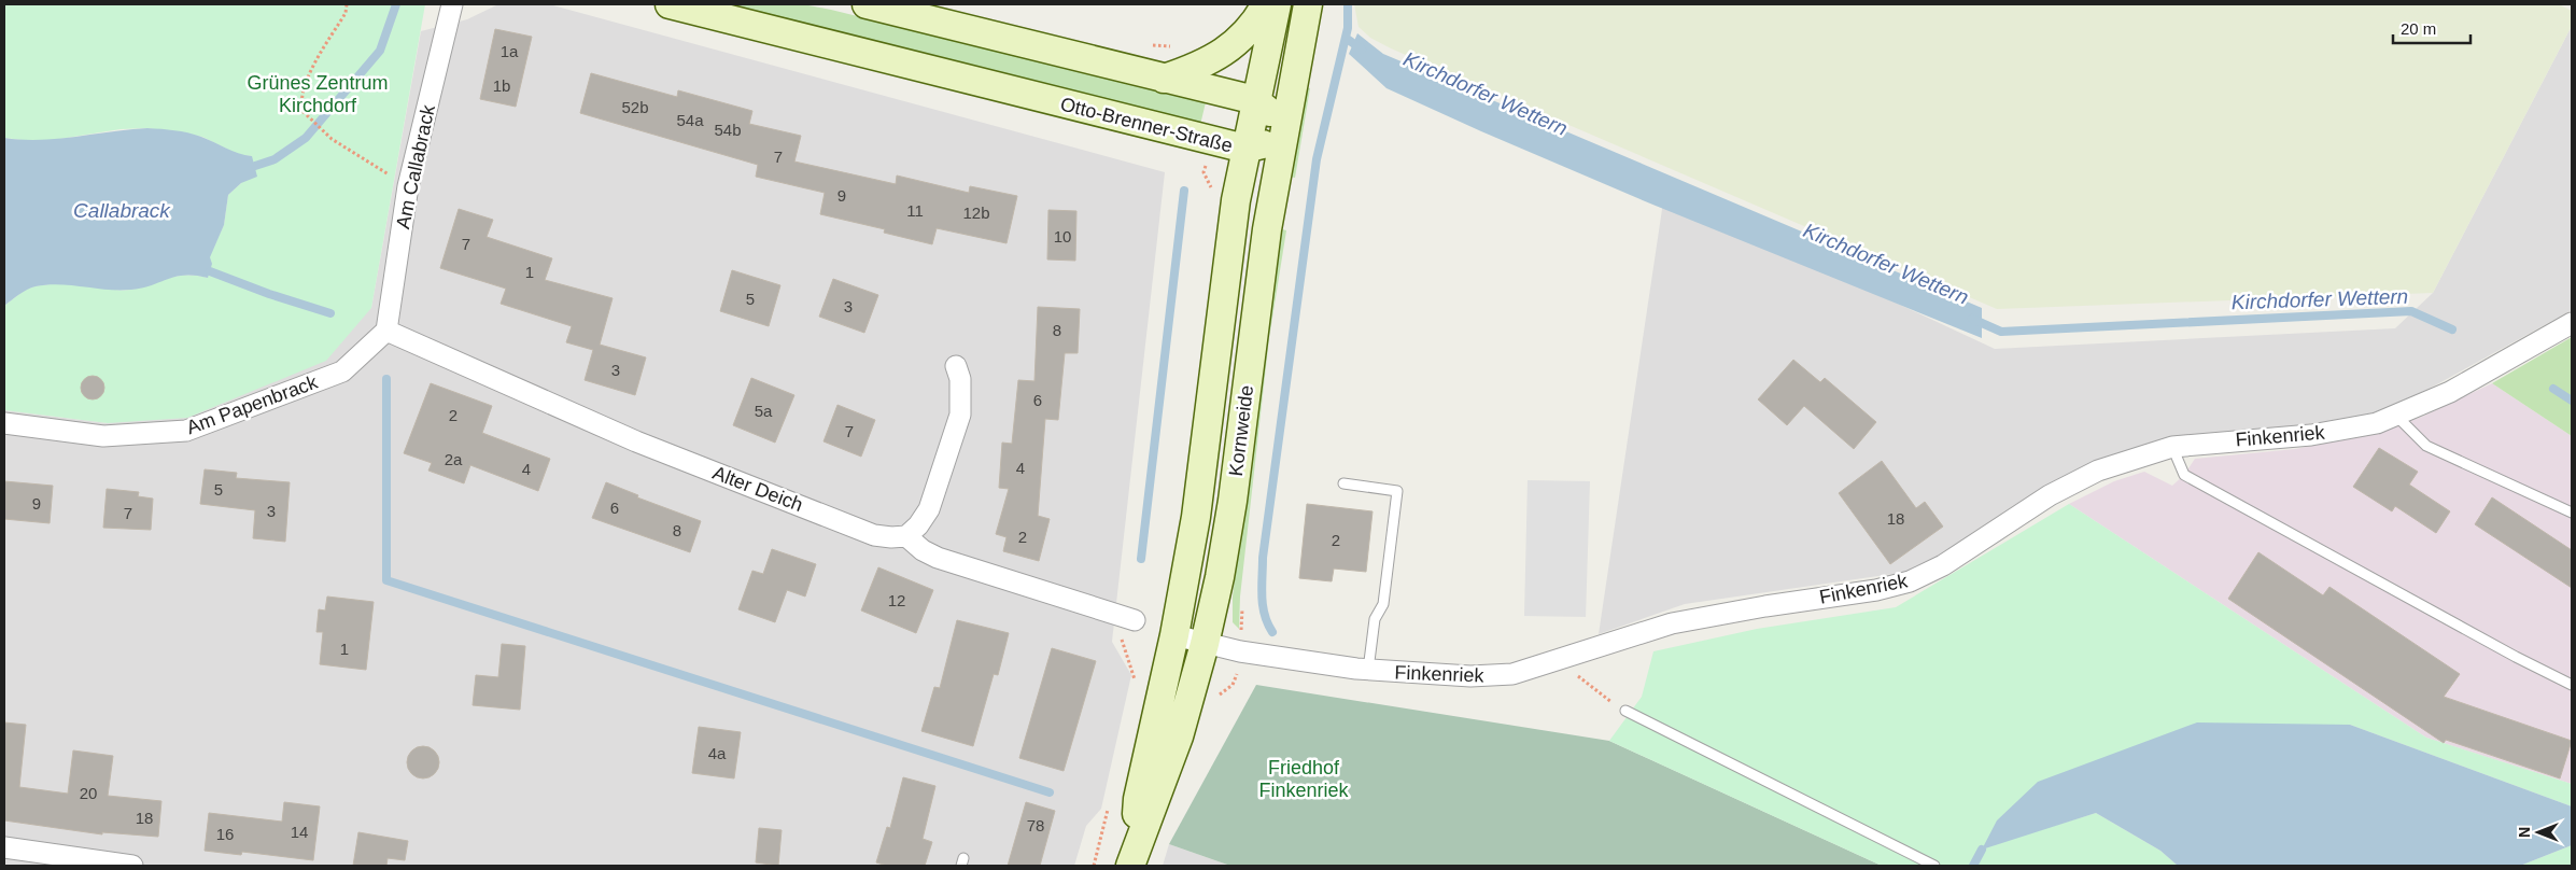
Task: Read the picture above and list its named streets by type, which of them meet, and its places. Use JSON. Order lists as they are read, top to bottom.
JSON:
{
  "streets": {
    "main road": ["Otto-Brenner-Straße", "Kornweide"],
    "street": [
      "Am Callabrack",
      "Am Papenbrack",
      "Finkenriek",
      "Alter Deich"
    ]
  },
  "crossings": [
    ["Otto-Brenner-Straße", "Kornweide"],
    ["Am Callabrack", "Am Papenbrack"],
    ["Am Callabrack", "Alter Deich"],
    ["Am Papenbrack", "Alter Deich"],
    ["Kornweide", "Finkenriek"]
  ],
  "water": ["Kirchdorfer Wettern", "Callabrack"],
  "parks": ["Grünes Zentrum Kirchdorf", "Friedhof Finkenriek"],
  "house_numbers": [
    "1a",
    "1b",
    "52b",
    "54a",
    "54b",
    "7",
    "9",
    "11",
    "12b",
    "10",
    "7",
    "1",
    "5",
    "3",
    "8",
    "3",
    "6",
    "5a",
    "2",
    "7",
    "2a",
    "4",
    "4",
    "5",
    "9",
    "6",
    "3",
    "7",
    "18",
    "8",
    "2",
    "2",
    "12",
    "1",
    "4a",
    "20",
    "18",
    "78",
    "14",
    "16"
  ],
  "scale_bar": "20 m",
  "north": "left"
}
